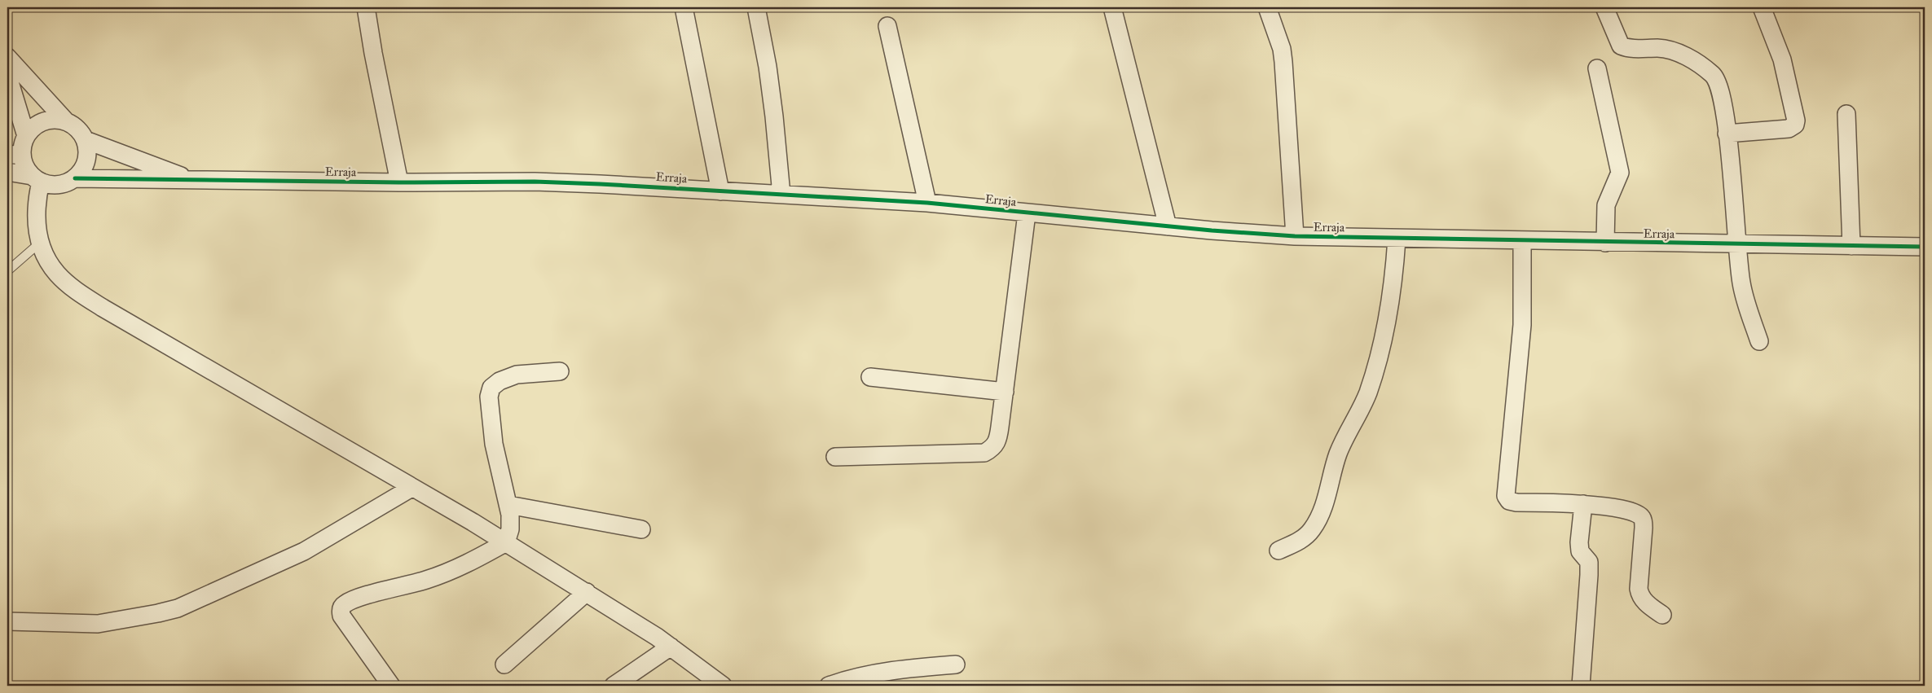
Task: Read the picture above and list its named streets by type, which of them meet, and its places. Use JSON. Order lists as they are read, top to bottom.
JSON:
{
  "streets": {
    "street": ["Erraja"]
  }
}
